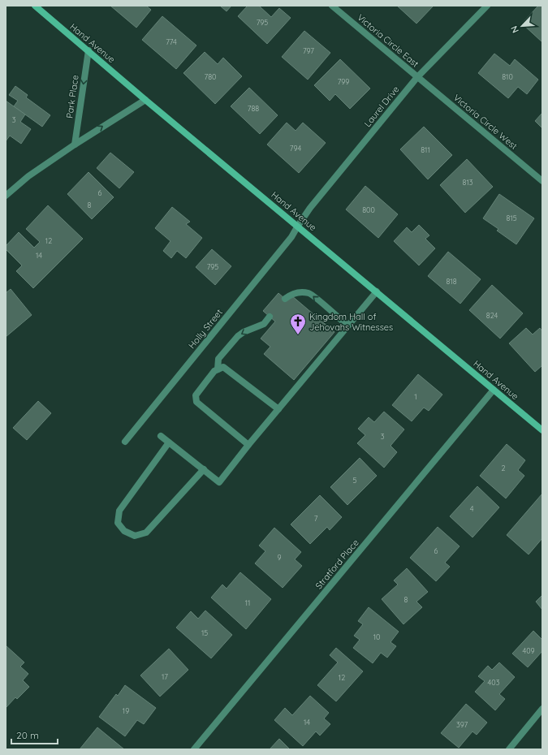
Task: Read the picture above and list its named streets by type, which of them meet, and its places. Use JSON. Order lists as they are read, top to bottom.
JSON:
{
  "streets": {
    "street": [
      "Victoria Circle East",
      "Hand Avenue",
      "Park Place",
      "Laurel Drive",
      "Victoria Circle West",
      "Holly Street",
      "Stratford Place"
    ]
  },
  "crossings": [
    ["Victoria Circle East", "Laurel Drive"],
    ["Victoria Circle East", "Victoria Circle West"],
    ["Hand Avenue", "Park Place"],
    ["Hand Avenue", "Laurel Drive"],
    ["Hand Avenue", "Holly Street"],
    ["Hand Avenue", "Stratford Place"],
    ["Laurel Drive", "Victoria Circle West"],
    ["Laurel Drive", "Holly Street"]
  ],
  "one_way": ["Park Place"],
  "places": {
    "church": ["Kingdom Hall of Jehovahs Witnesses"]
  },
  "house_numbers": [
    "795",
    "774",
    "797",
    "780",
    "810",
    "799",
    "788",
    "3",
    "794",
    "811",
    "813",
    "6",
    "8",
    "800",
    "815",
    "12",
    "14",
    "795",
    "818",
    "824",
    "1",
    "3",
    "2",
    "5",
    "4",
    "7",
    "6",
    "9",
    "8",
    "11",
    "15",
    "10",
    "409",
    "17",
    "12",
    "403",
    "19",
    "14",
    "397"
  ],
  "scale_bar": "20 m",
  "north": "bottom left"
}
